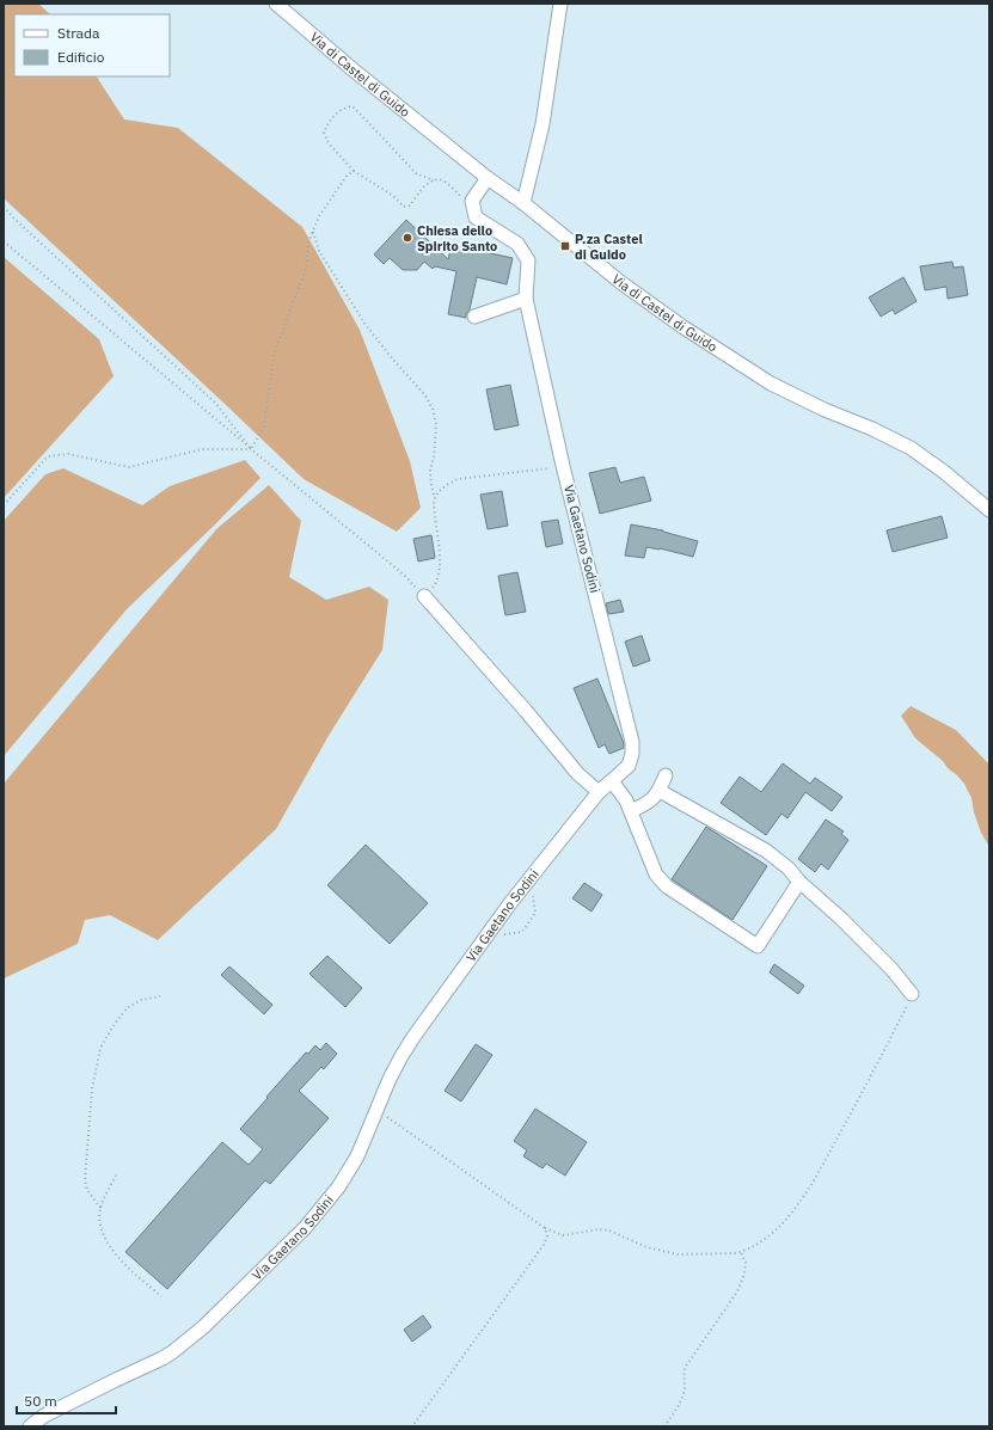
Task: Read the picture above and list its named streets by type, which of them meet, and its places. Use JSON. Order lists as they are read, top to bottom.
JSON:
{
  "streets": {
    "street": ["Via di Castel di Guido", "Via Gaetano Sodini"]
  },
  "places": {
    "other": ["Chiesa dello Spirito Santo"],
    "transit": ["P.za Castel di Guido"]
  },
  "legend": ["Strada", "Edificio"],
  "scale_bar": "50 m"
}
